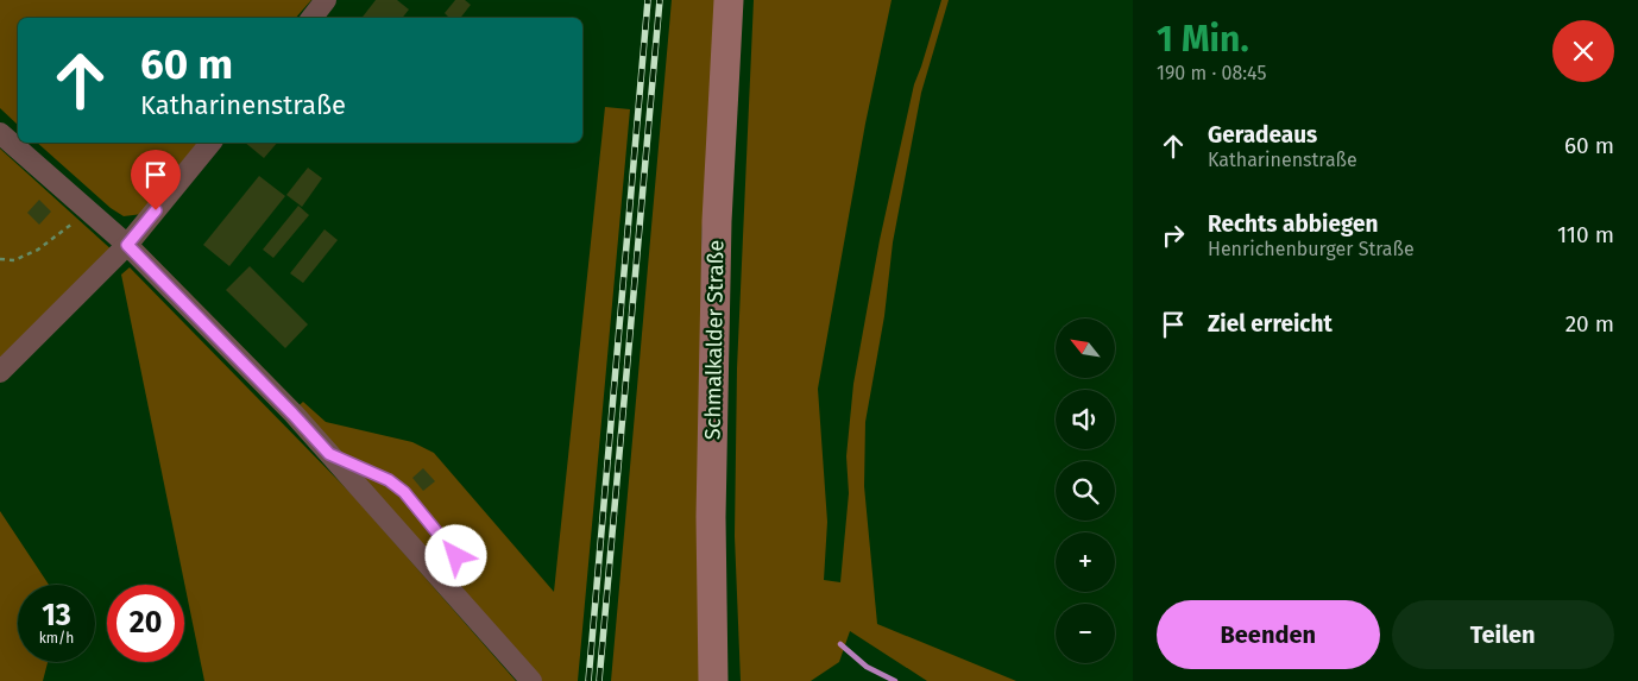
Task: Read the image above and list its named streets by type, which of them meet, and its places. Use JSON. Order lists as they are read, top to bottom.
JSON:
{
  "streets": {
    "main road": ["Schmalkalder Straße"]
  },
  "north": "top left",
  "page": {
    "heading": ["1 Min.", "190 m · 08:45"],
    "turn": ["60 m", "Katharinenstraße"],
    "list": [
      {
        "name": "Geradeaus",
        "note": "Katharinenstraße",
        "value": "60 m"
      },
      {
        "name": "Rechts abbiegen",
        "note": "Henrichenburger Straße",
        "value": "110 m"
      },
      {
        "name": "Ziel erreicht",
        "value": "20 m"
      }
    ],
    "map_buttons": ["+", "−"],
    "speed": "13 km/h",
    "limit": "20",
    "buttons": ["Beenden", "Teilen"]
  }
}
